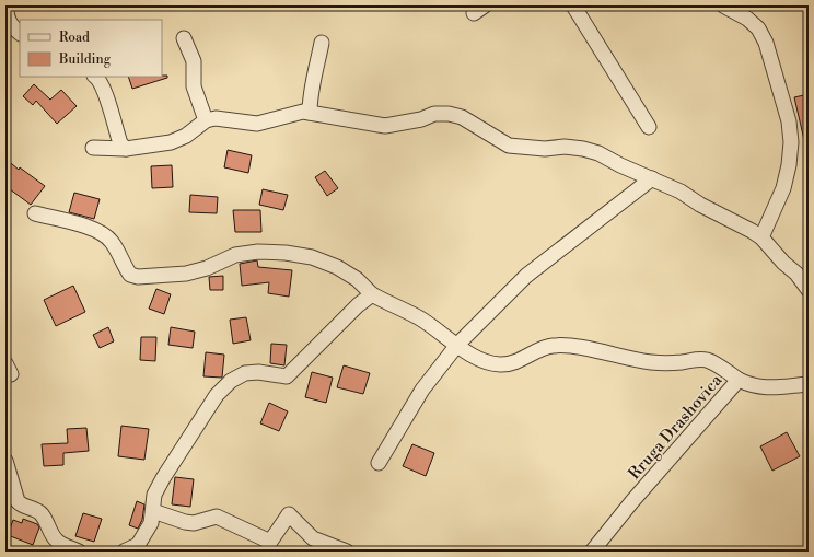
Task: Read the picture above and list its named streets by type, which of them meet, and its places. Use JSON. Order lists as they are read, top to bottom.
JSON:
{
  "streets": {
    "street": ["Rruga Drashovica"]
  },
  "legend": ["Road", "Building"]
}
